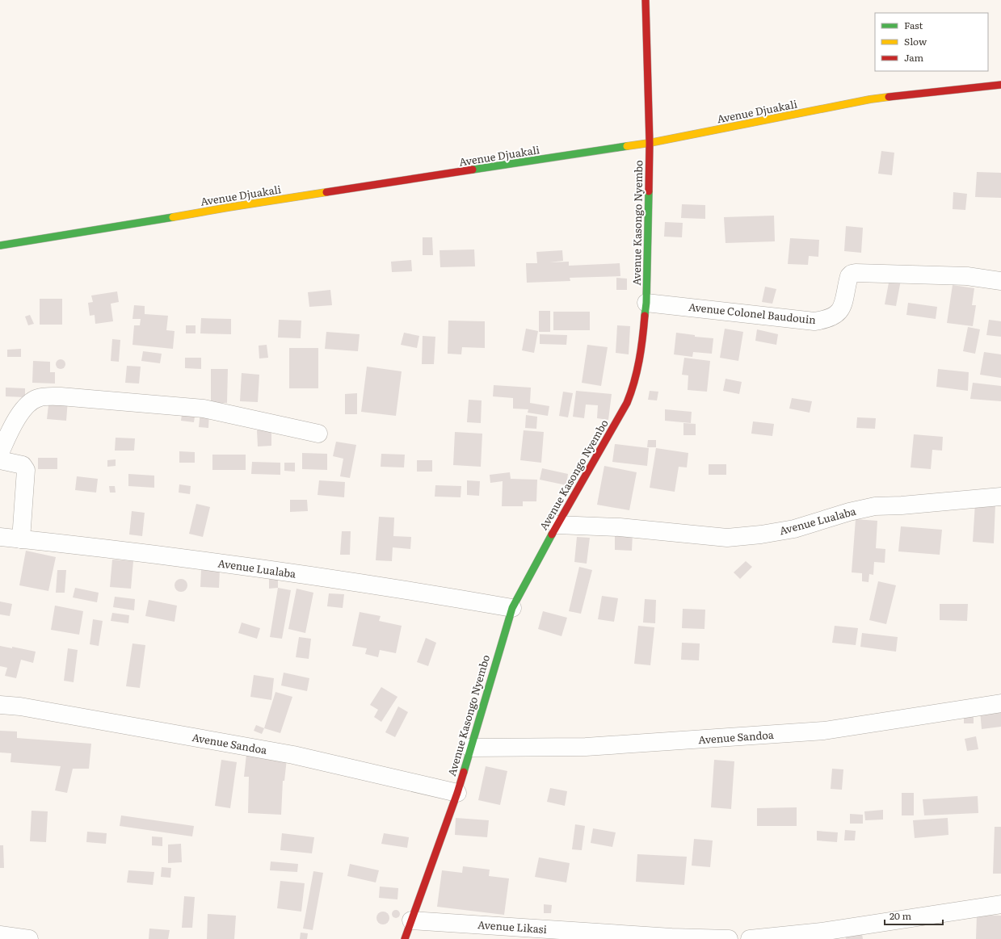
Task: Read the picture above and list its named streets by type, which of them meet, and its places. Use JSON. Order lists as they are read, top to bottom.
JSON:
{
  "streets": {
    "street": [
      "Avenue Djuakali",
      "Avenue Kasongo Nyembo",
      "Avenue Colonel Baudouin",
      "Avenue Lualaba",
      "Avenue Sandoa",
      "Avenue Likasi"
    ]
  },
  "crossings": [
    ["Avenue Djuakali", "Avenue Kasongo Nyembo"],
    ["Avenue Kasongo Nyembo", "Avenue Colonel Baudouin"],
    ["Avenue Kasongo Nyembo", "Avenue Lualaba"],
    ["Avenue Kasongo Nyembo", "Avenue Sandoa"],
    ["Avenue Kasongo Nyembo", "Avenue Likasi"]
  ],
  "legend": ["Fast", "Slow", "Jam"],
  "scale_bar": "20 m"
}
